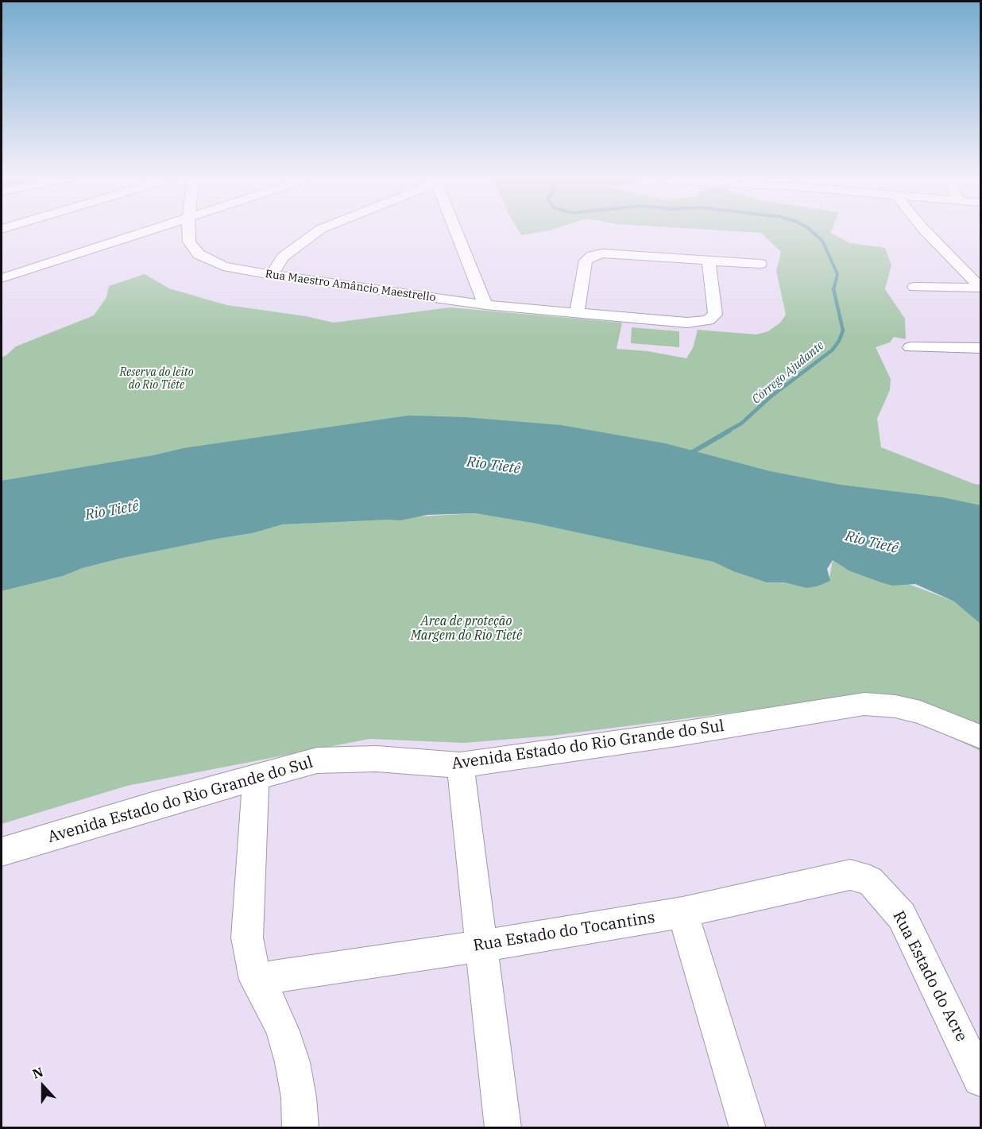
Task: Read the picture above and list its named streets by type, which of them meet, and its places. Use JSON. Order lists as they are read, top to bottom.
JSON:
{
  "streets": {
    "street": [
      "Rua Maestro Amâncio Maestrello",
      "Avenida Estado do Rio Grande do Sul",
      "Rua Estado do Tocantins",
      "Rua Estado do Acre"
    ]
  },
  "crossings": [
    ["Rua Estado do Tocantins", "Rua Estado do Acre"]
  ],
  "water": ["Córrego Ajudante", "Rio Tietê"],
  "parks": ["Reserva do leito do Rio Tiête", "Area de proteção Margem do Rio Tietê"],
  "north": "top"
}
